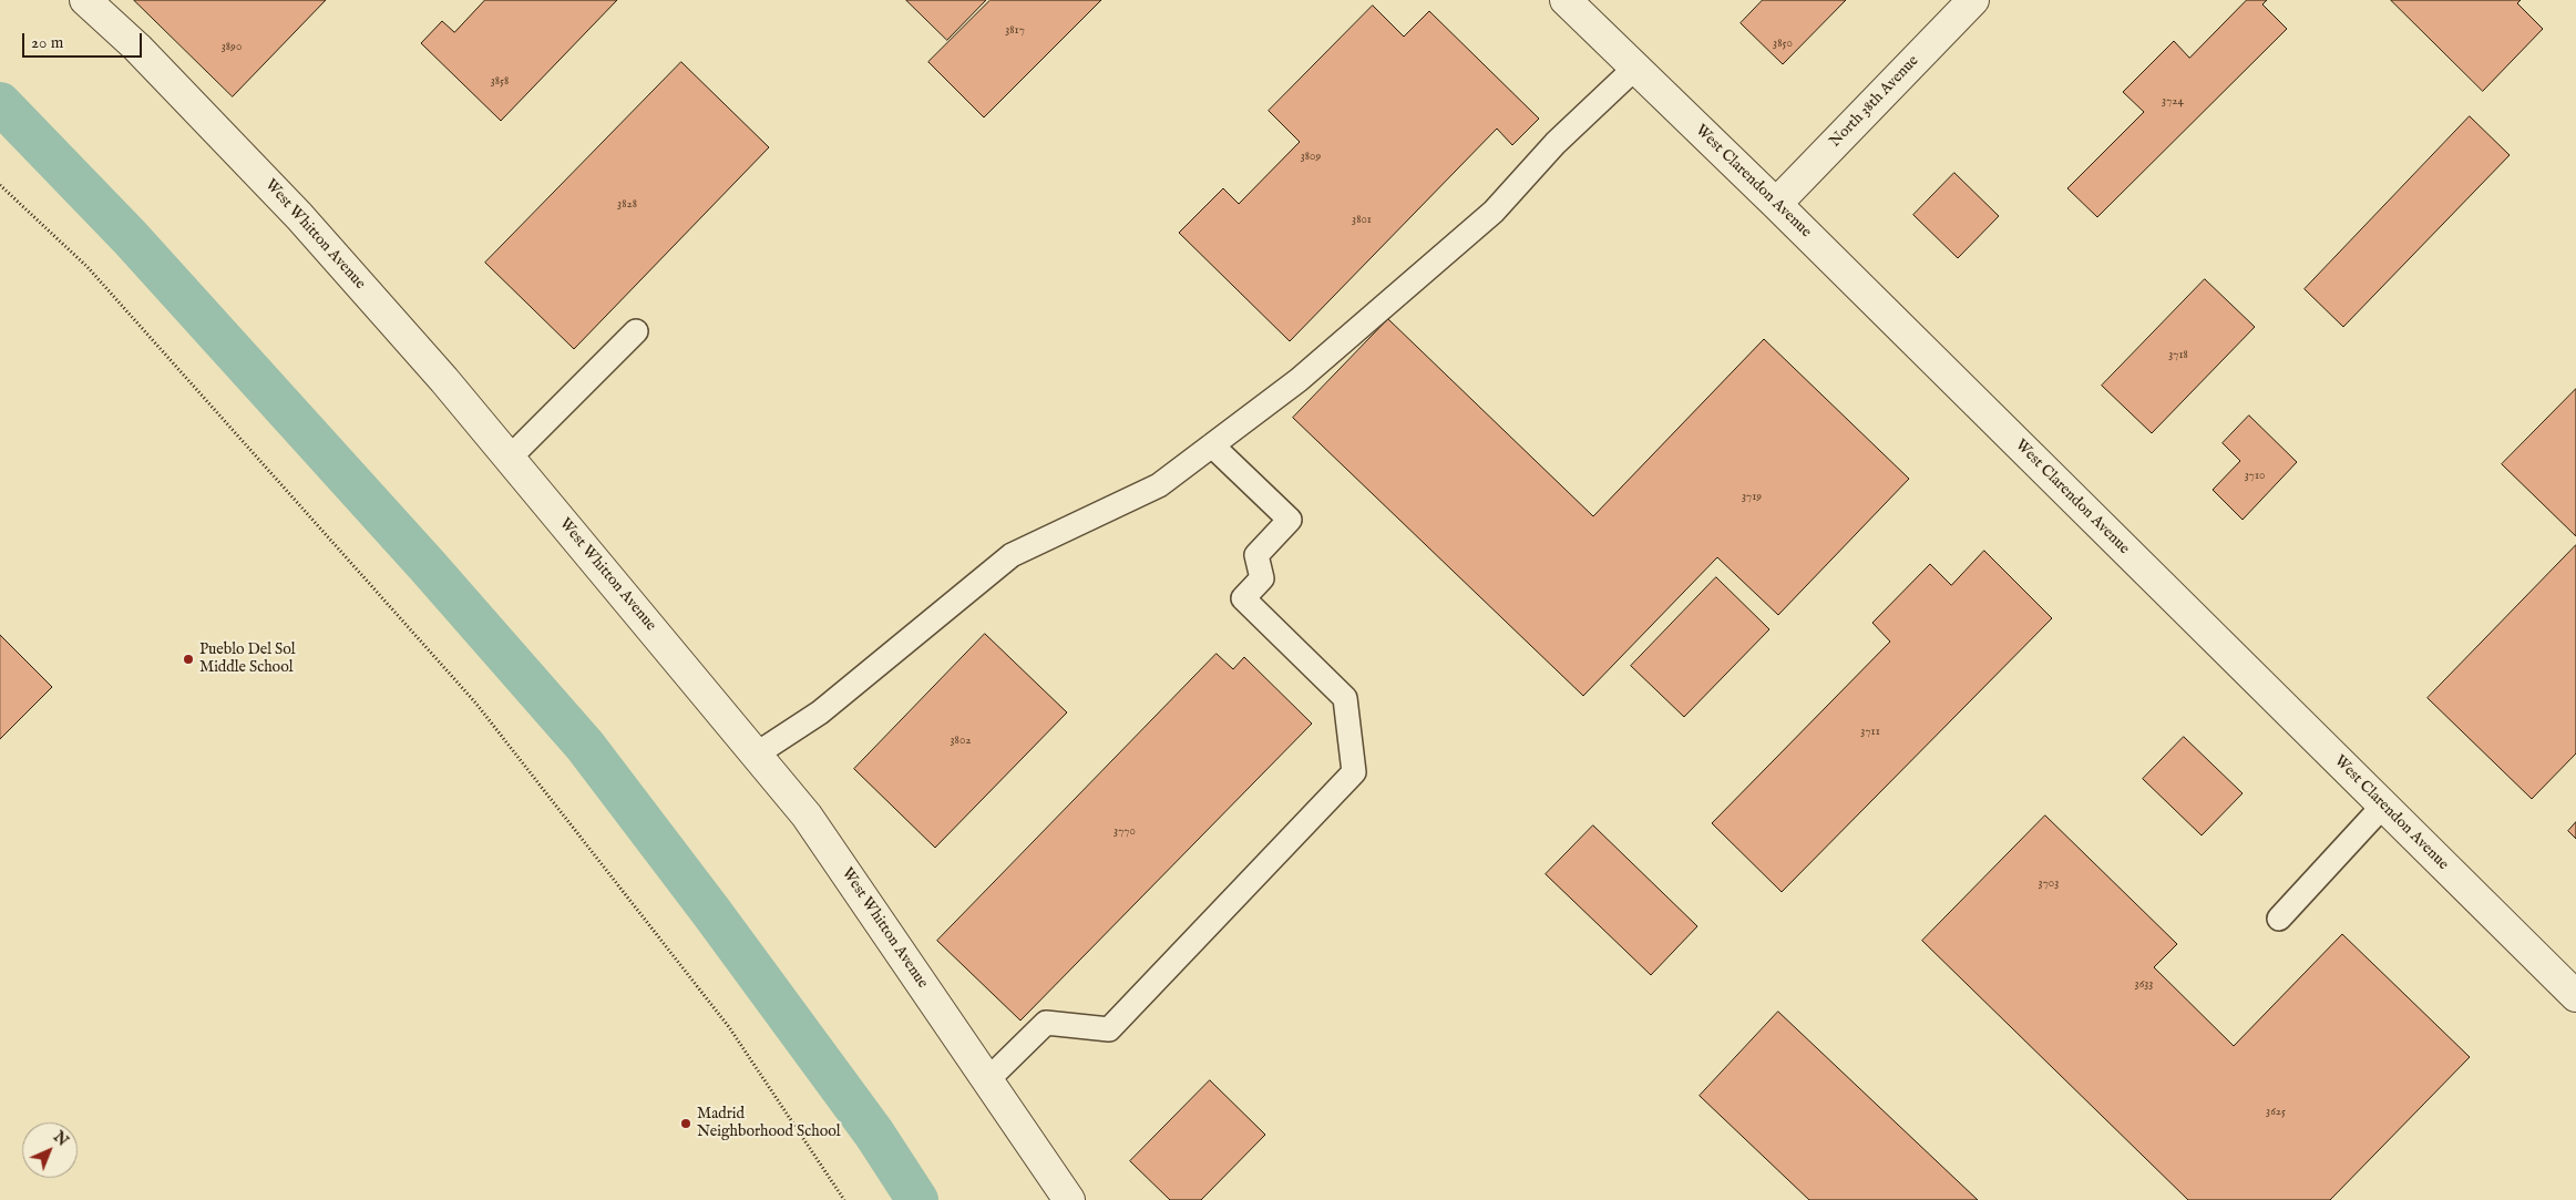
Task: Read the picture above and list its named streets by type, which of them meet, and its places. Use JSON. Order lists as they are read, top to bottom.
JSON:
{
  "streets": {
    "street": ["North 38th Avenue", "West Clarendon Avenue", "West Whitton Avenue"]
  },
  "crossings": [
    ["North 38th Avenue", "West Clarendon Avenue"]
  ],
  "places": ["Pueblo Del Sol Middle School", "Madrid Neighborhood School"],
  "house_numbers": [
    "3817",
    "3850",
    "3890",
    "3858",
    "3724",
    "3809",
    "3828",
    "3801",
    "3718",
    "3710",
    "3719",
    "3711",
    "3802",
    "3770",
    "3703",
    "3633",
    "3625"
  ],
  "scale_bar": "20 m",
  "north": "top right"
}
